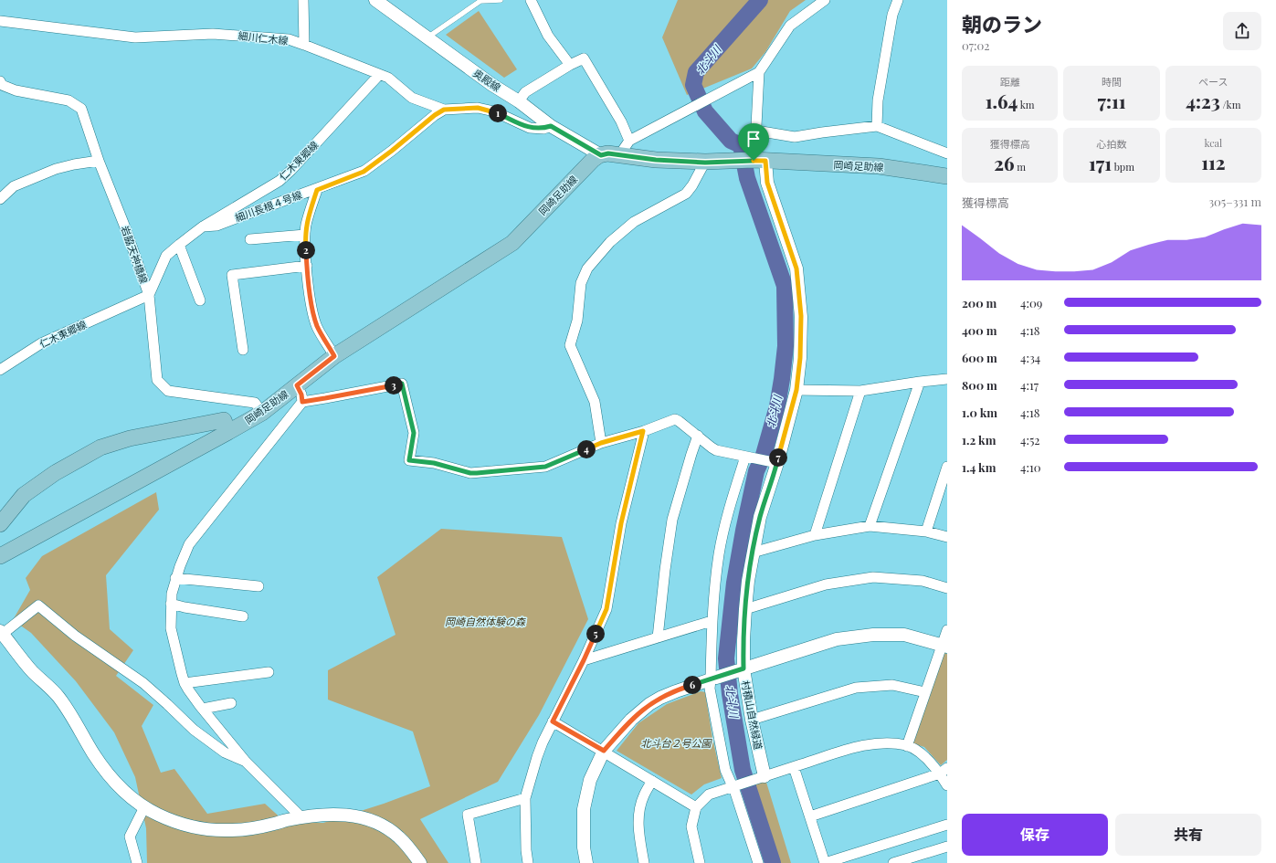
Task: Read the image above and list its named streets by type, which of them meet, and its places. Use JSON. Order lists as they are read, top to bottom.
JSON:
{
  "streets": {
    "main road": ["岡崎足助線"],
    "street": [
      "細川仁木線",
      "奥殿線",
      "仁木東郷線",
      "細川長根４号線",
      "岩脇天神橋線",
      "村積山自然緑道"
    ]
  },
  "crossings": [
    ["細川仁木線", "奥殿線"],
    ["細川仁木線", "仁木東郷線"],
    ["細川仁木線", "細川長根４号線"],
    ["奥殿線", "岡崎足助線"],
    ["仁木東郷線", "細川長根４号線"],
    ["仁木東郷線", "岩脇天神橋線"],
    ["岡崎足助線", "岩脇天神橋線"],
    ["岡崎足助線", "村積山自然緑道"],
    ["細川長根４号線", "岩脇天神橋線"]
  ],
  "water": ["北斗川"],
  "parks": ["岡崎自然体験の森", "北斗台２号公園"],
  "page": {
    "heading": ["朝のラン", "07:02"],
    "stats": [
      ["距離", "1.64 km"],
      ["時間", "7:11"],
      ["ペース", "4:23 /km"],
      ["獲得標高", "26 m"],
      ["心拍数", "171 bpm"],
      ["kcal", "112"]
    ],
    "pins": [
      "1",
      "2",
      "3",
      "4",
      "7",
      "5",
      "6"
    ],
    "chart": ["獲得標高", "305–331 m"],
    "list": [
      {
        "name": "200 m",
        "note": "4:09"
      },
      {
        "name": "400 m",
        "note": "4:18"
      },
      {
        "name": "600 m",
        "note": "4:34"
      },
      {
        "name": "800 m",
        "note": "4:17"
      },
      {
        "name": "1.0 km",
        "note": "4:18"
      },
      {
        "name": "1.2 km",
        "note": "4:52"
      },
      {
        "name": "1.4 km",
        "note": "4:10"
      }
    ],
    "buttons": ["保存", "共有"]
  }
}
